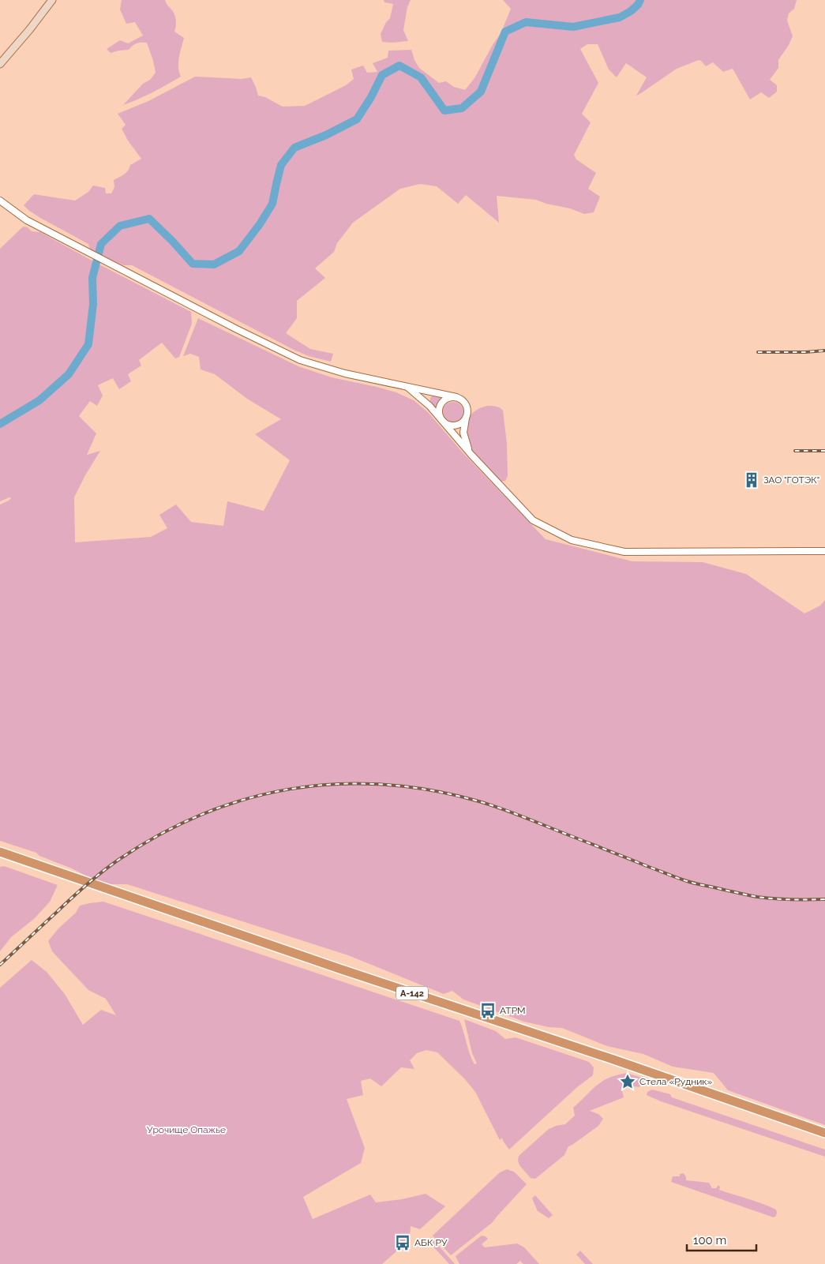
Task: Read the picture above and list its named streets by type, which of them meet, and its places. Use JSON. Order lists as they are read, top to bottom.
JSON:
{
  "streets": {
    "highway": ["А-142"]
  },
  "parks": ["Урочище Опажье"],
  "places": {
    "building": ["ЗАО \"ГОТЭК\""],
    "bus stop": ["АТРМ", "АБК РУ"],
    "place": ["Стела «Рудник»"]
  },
  "scale_bar": "100 m"
}
